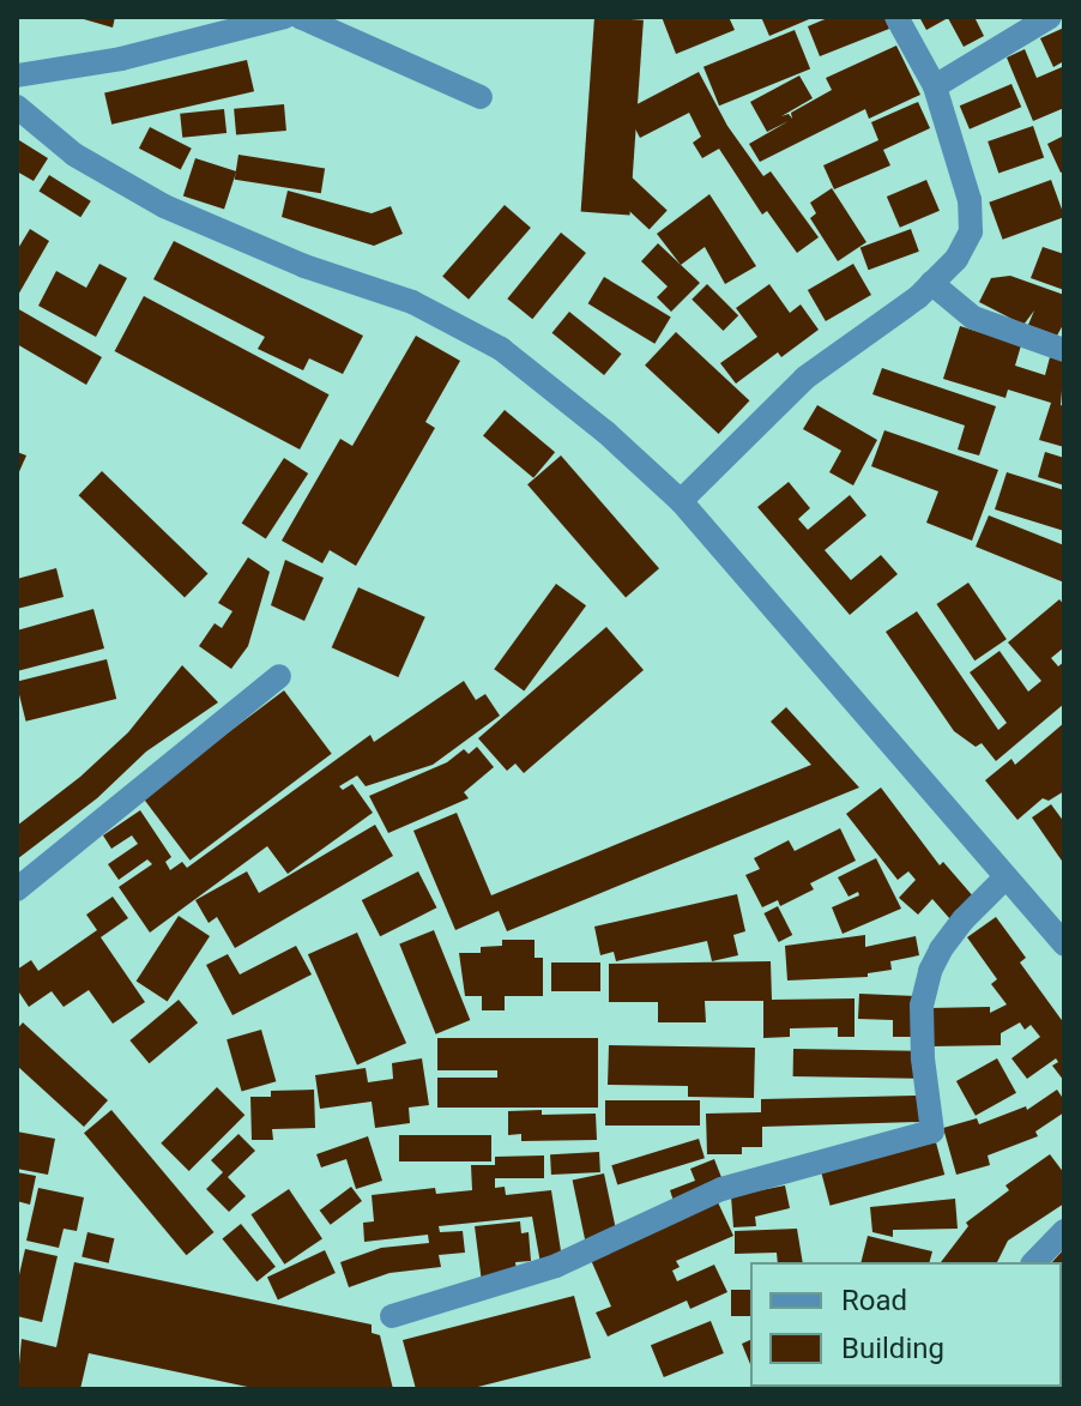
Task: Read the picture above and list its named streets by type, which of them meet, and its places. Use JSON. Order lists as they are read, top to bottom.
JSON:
{
  "legend": ["Road", "Building"]
}
